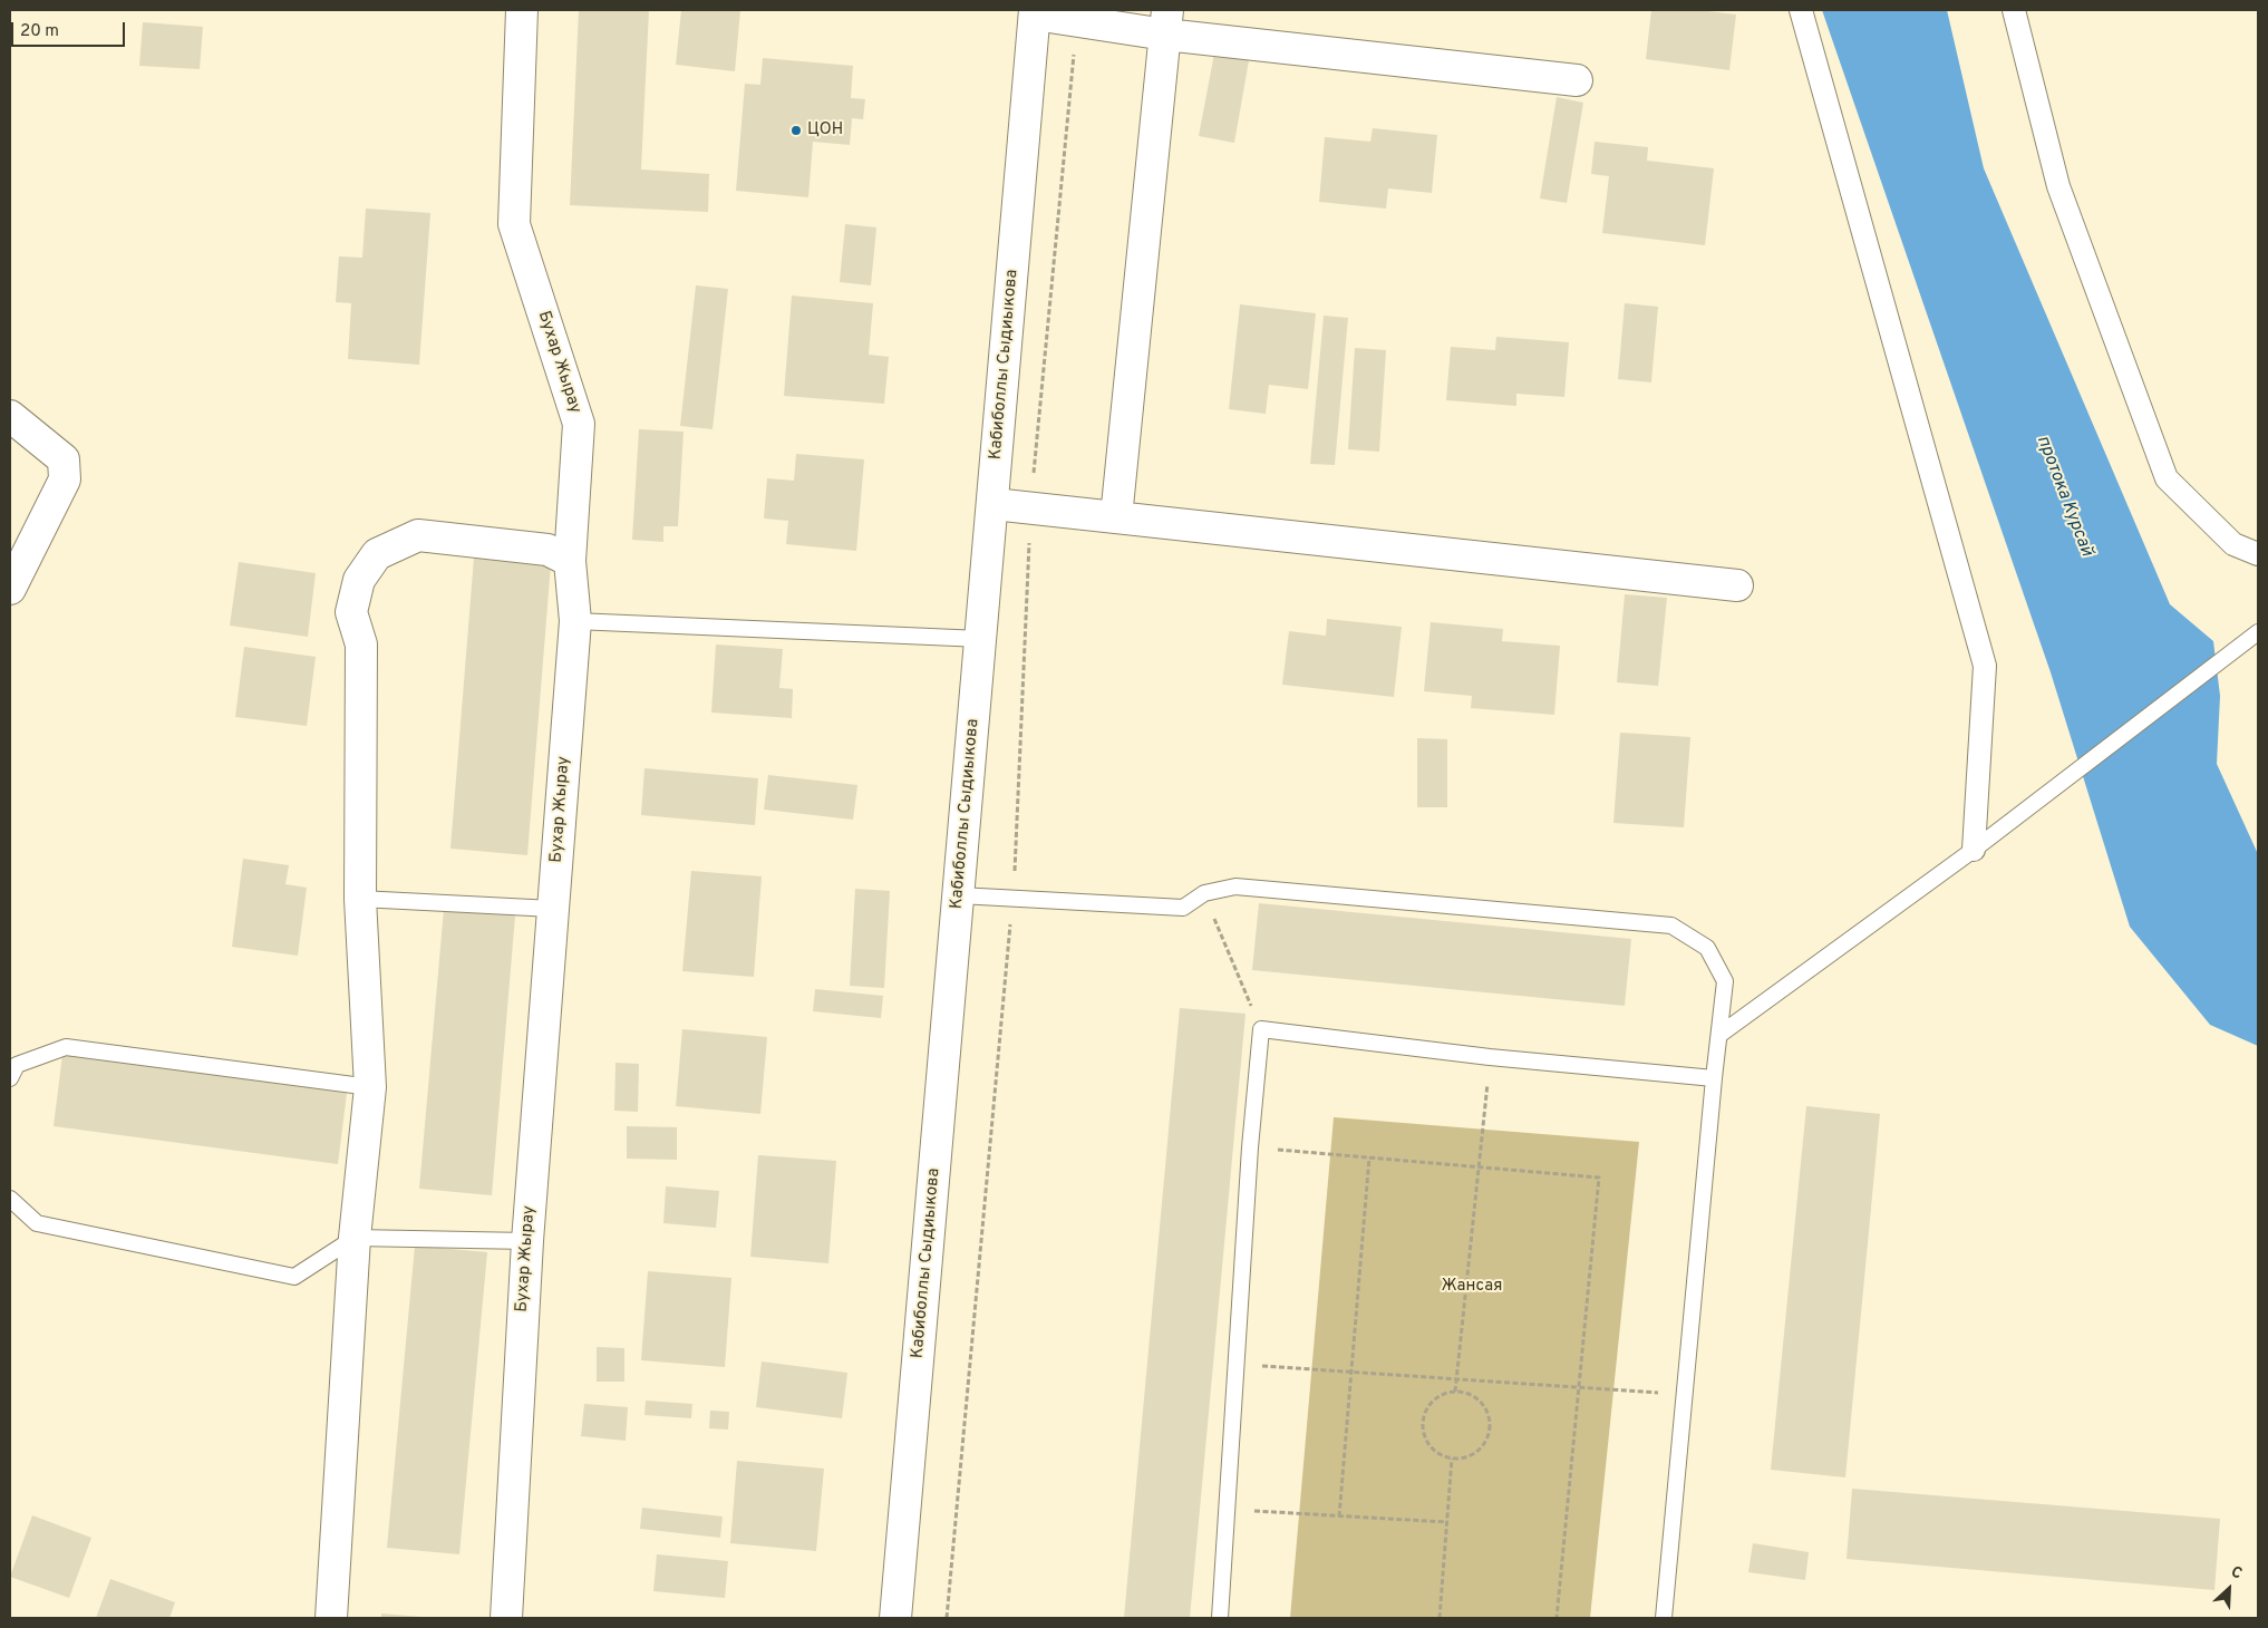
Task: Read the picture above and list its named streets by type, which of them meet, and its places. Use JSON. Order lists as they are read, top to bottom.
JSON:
{
  "streets": {
    "street": ["Бухар Жырау", "Кабиболлы Сыдиыкова"]
  },
  "water": ["протока Курсай"],
  "parks": ["Жансая"],
  "places": ["ЦОН"],
  "scale_bar": "20 m",
  "north": "top right"
}
